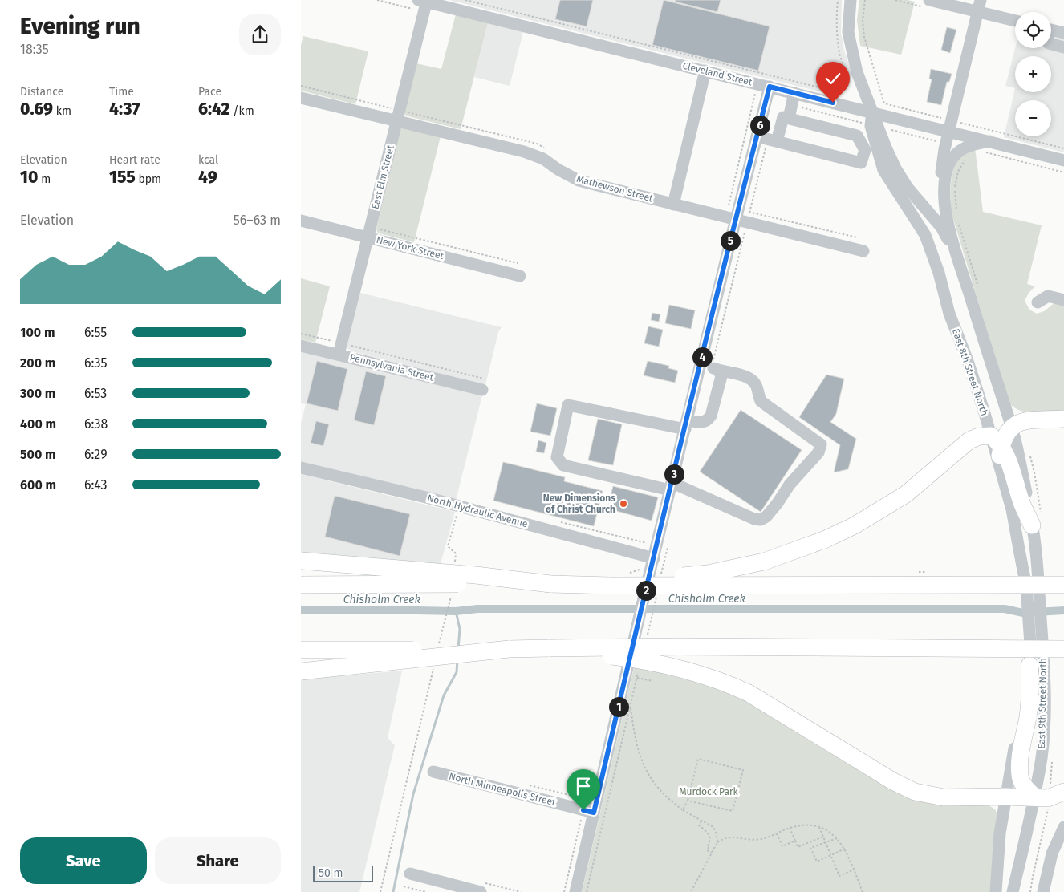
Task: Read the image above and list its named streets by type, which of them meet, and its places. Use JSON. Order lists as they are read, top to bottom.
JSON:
{
  "streets": {
    "street": [
      "Cleveland Street",
      "East Elm Street",
      "Mathewson Street",
      "New York Street",
      "Pennsylvania Street",
      "East 8th Street North",
      "North Hydraulic Avenue",
      "East 9th Street North",
      "North Minneapolis Street"
    ]
  },
  "crossings": [
    ["Cleveland Street", "East Elm Street"],
    ["Cleveland Street", "East 8th Street North"],
    ["East Elm Street", "Mathewson Street"],
    ["East Elm Street", "New York Street"],
    ["East Elm Street", "Pennsylvania Street"]
  ],
  "water": ["Chisholm Creek"],
  "parks": ["Murdock Park"],
  "places": ["New Dimensions of Christ Church"],
  "scale_bar": "50 m",
  "page": {
    "heading": ["Evening run", "18:35"],
    "map_buttons": ["+", "−"],
    "stats": [
      ["Distance", "0.69 km"],
      ["Time", "4:37"],
      ["Pace", "6:42 /km"],
      ["Elevation", "10 m"],
      ["Heart rate", "155 bpm"],
      ["kcal", "49"]
    ],
    "pins": [
      "6",
      "5",
      "4",
      "3",
      "2",
      "1"
    ],
    "chart": ["Elevation", "56–63 m"],
    "list": [
      {
        "name": "100 m",
        "note": "6:55"
      },
      {
        "name": "200 m",
        "note": "6:35"
      },
      {
        "name": "300 m",
        "note": "6:53"
      },
      {
        "name": "400 m",
        "note": "6:38"
      },
      {
        "name": "500 m",
        "note": "6:29"
      },
      {
        "name": "600 m",
        "note": "6:43"
      }
    ],
    "buttons": ["Save", "Share"],
    "scale": "50 m"
  }
}
